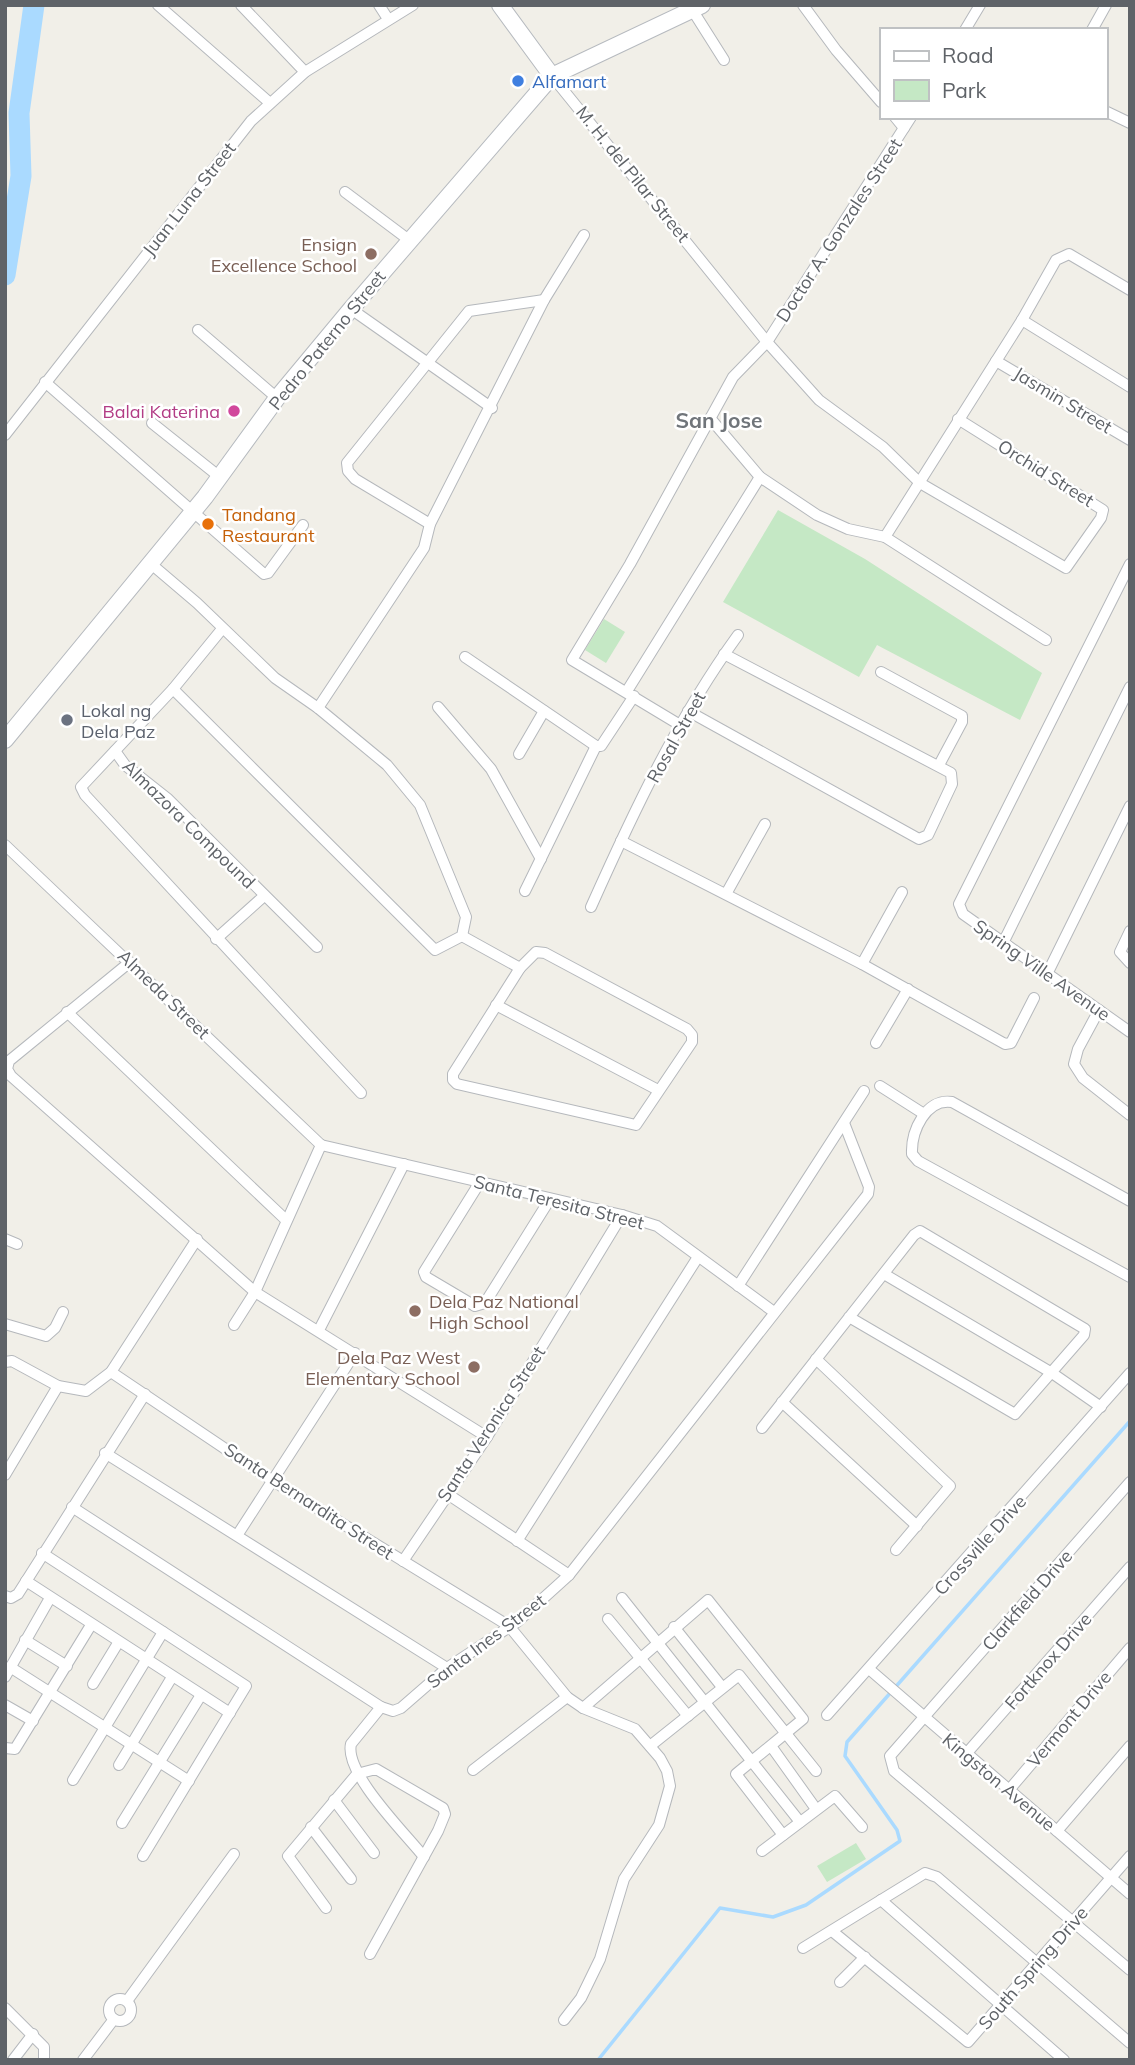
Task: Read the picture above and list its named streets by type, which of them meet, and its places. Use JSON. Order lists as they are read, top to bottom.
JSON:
{
  "streets": {
    "street": [
      "M. H. del Pilar Street",
      "Juan Luna Street",
      "Doctor A. Gonzales Street",
      "Pedro Paterno Street",
      "Jasmin Street",
      "Orchid Street",
      "Rosal Street",
      "Almazora Compound",
      "Spring Ville Avenue",
      "Almeda Street",
      "Santa Teresita Street",
      "Santa Veronica Street",
      "Santa Bernardita Street",
      "Crossville Drive",
      "Clarkfield Drive",
      "Santa Ines Street",
      "Fortknox Drive",
      "Vermont Drive",
      "Kingston Avenue",
      "South Spring Drive"
    ]
  },
  "crossings": [
    ["M. H. del Pilar Street", "Doctor A. Gonzales Street"],
    ["M. H. del Pilar Street", "Pedro Paterno Street"],
    ["M. H. del Pilar Street", "Orchid Street"],
    ["Almeda Street", "Santa Teresita Street"],
    ["Santa Teresita Street", "Santa Veronica Street"],
    ["Santa Teresita Street", "Santa Ines Street"],
    ["Santa Veronica Street", "Santa Bernardita Street"],
    ["Santa Bernardita Street", "Santa Ines Street"],
    ["Crossville Drive", "Kingston Avenue"],
    ["Clarkfield Drive", "Kingston Avenue"],
    ["Clarkfield Drive", "South Spring Drive"],
    ["Fortknox Drive", "Kingston Avenue"],
    ["Vermont Drive", "Kingston Avenue"],
    ["Kingston Avenue", "South Spring Drive"]
  ],
  "districts": ["San Jose"],
  "places": [
    "Alfamart",
    "Ensign Excellence School",
    "Balai Katerina",
    "Tandang Restaurant",
    "Lokal ng Dela Paz",
    "Dela Paz National High School",
    "Dela Paz West Elementary School"
  ],
  "legend": ["Road", "Park"]
}
